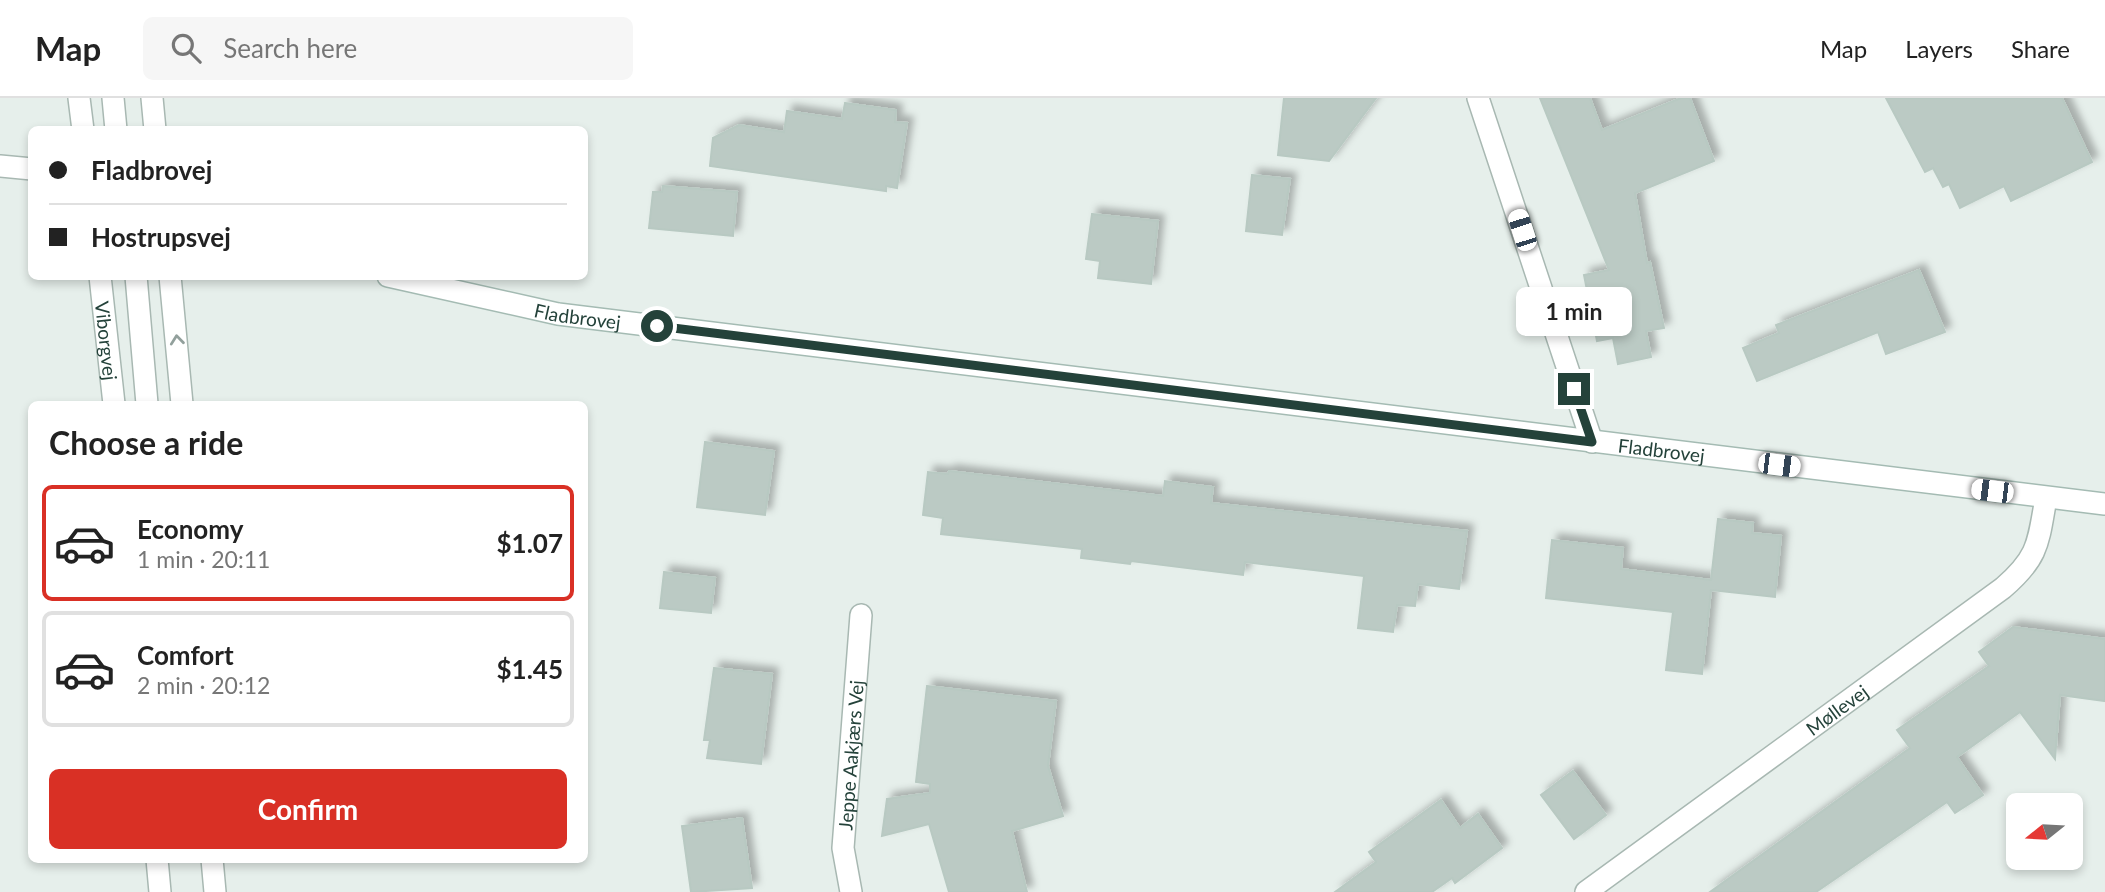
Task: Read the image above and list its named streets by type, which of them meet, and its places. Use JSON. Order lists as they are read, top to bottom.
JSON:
{
  "streets": {
    "street": [
      "Fladbrovej",
      "Viborgvej",
      "Møllevej",
      "Jeppe Aakjærs Vej"
    ]
  },
  "crossings": [
    ["Fladbrovej", "Møllevej"]
  ],
  "north": "left",
  "page": {
    "header": "Map",
    "search": "Search here",
    "nav": ["Map", "Layers", "Share"],
    "banner": ["Fladbrovej", "Hostrupsvej"],
    "bubble": "1 min",
    "heading": "Choose a ride",
    "list": [
      {
        "name": "Economy",
        "note": "1 min · 20:11",
        "value": "$1.07"
      },
      {
        "name": "Comfort",
        "note": "2 min · 20:12",
        "value": "$1.45"
      }
    ],
    "buttons": "Confirm"
  }
}
